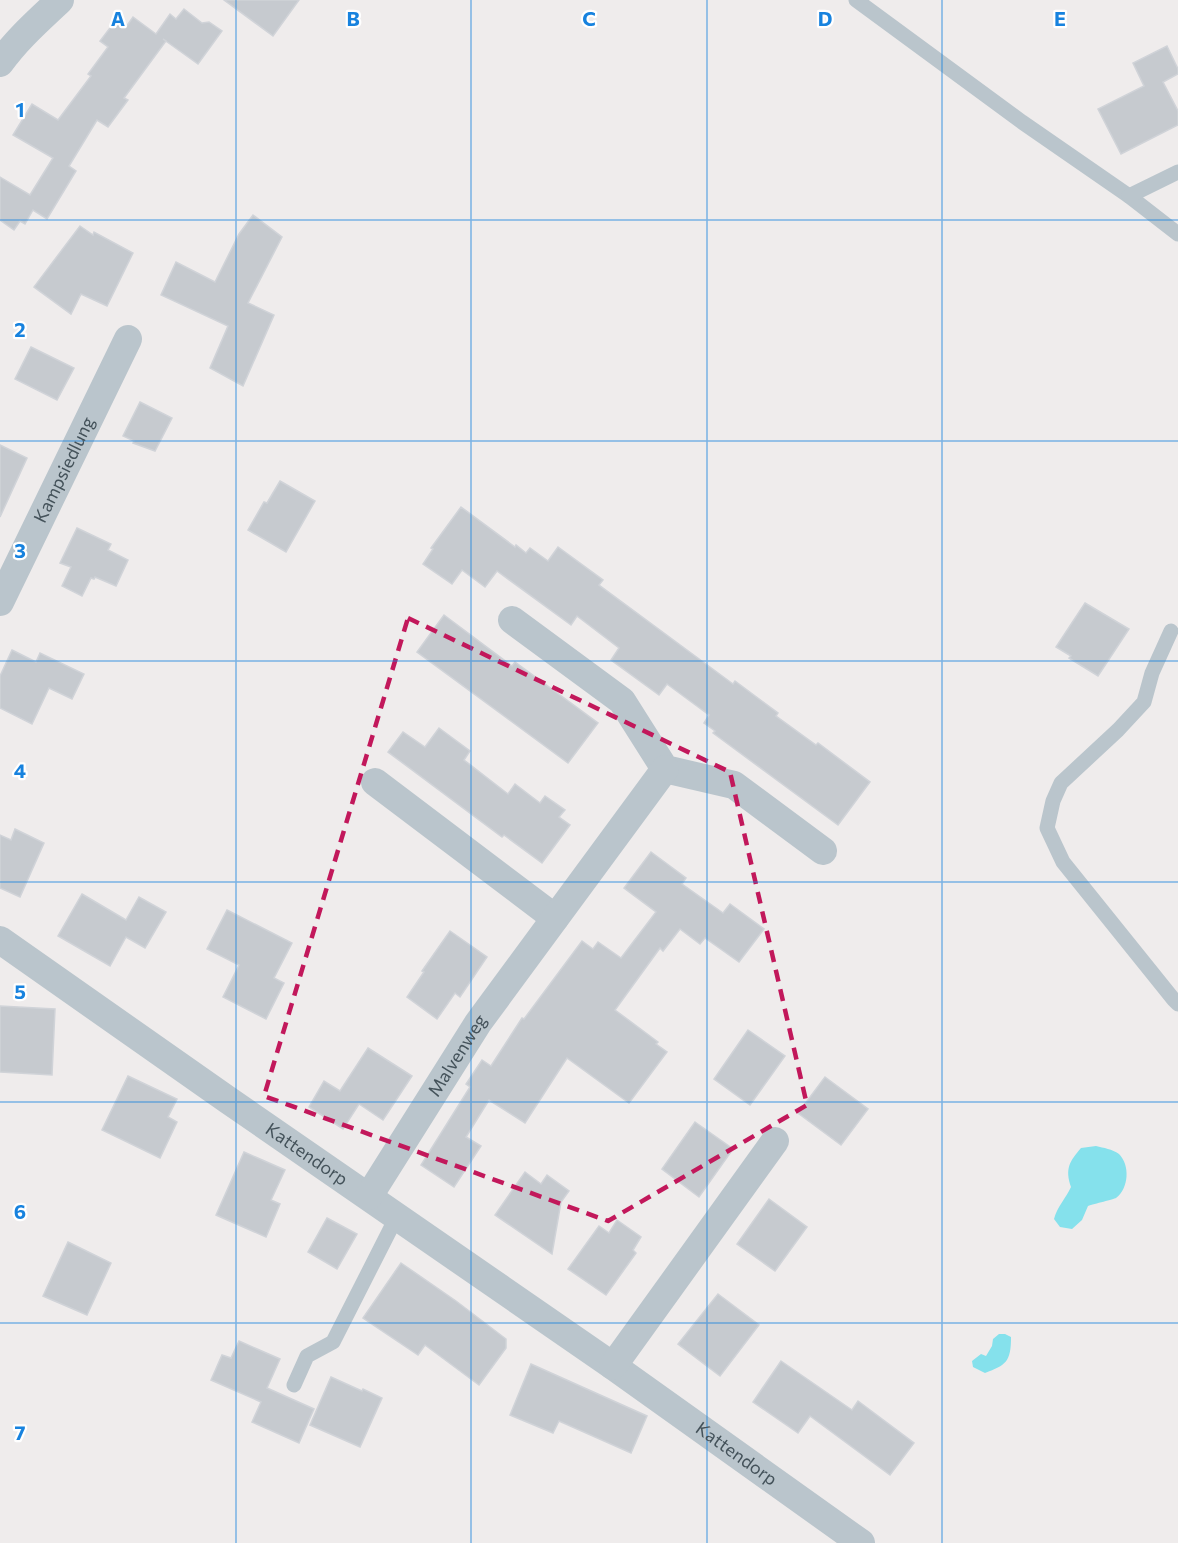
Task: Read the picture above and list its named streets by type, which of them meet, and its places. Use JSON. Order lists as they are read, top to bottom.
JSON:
{
  "streets": {
    "street": ["Kampsiedlung", "Malvenweg", "Kattendorp"]
  },
  "crossings": [
    ["Malvenweg", "Kattendorp"]
  ],
  "grid": {
    "columns": [
      "A",
      "B",
      "C",
      "D",
      "E"
    ],
    "rows": [
      "1",
      "2",
      "3",
      "4",
      "5",
      "6",
      "7"
    ]
  }
}
